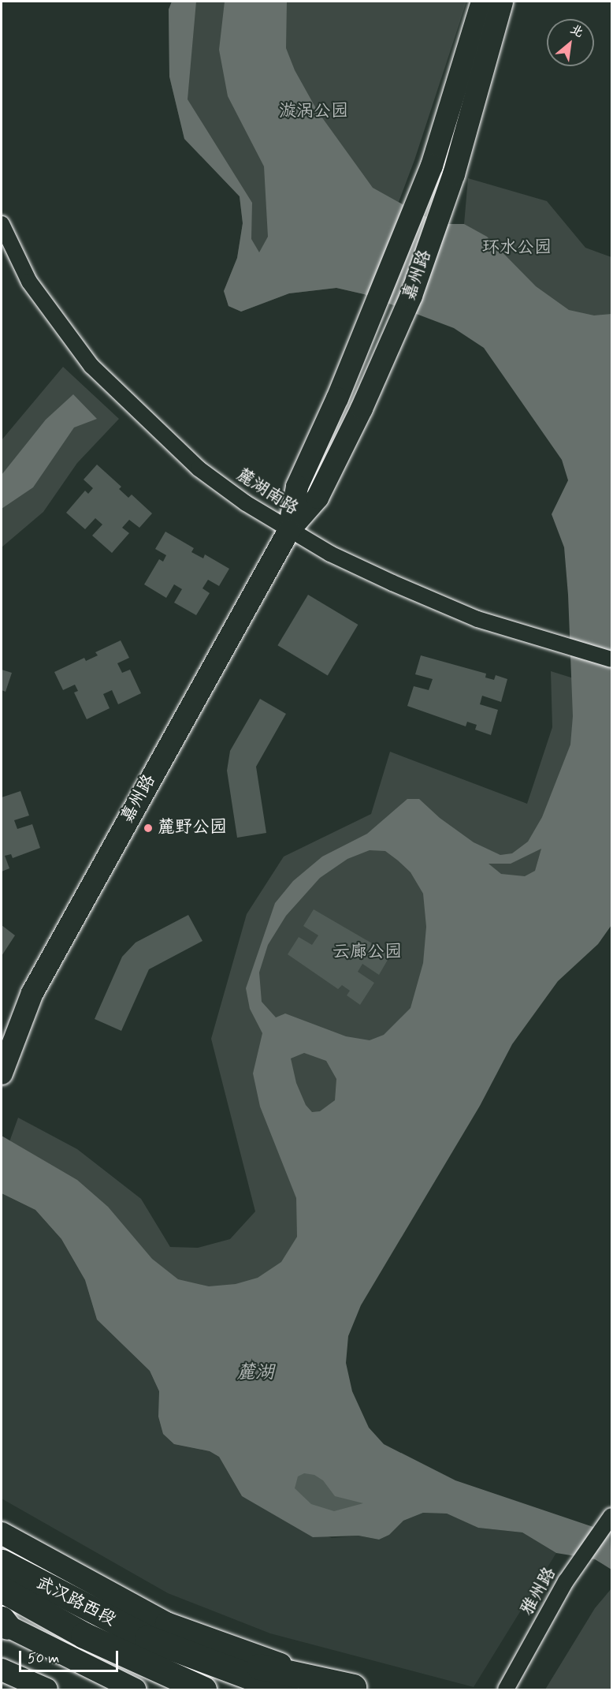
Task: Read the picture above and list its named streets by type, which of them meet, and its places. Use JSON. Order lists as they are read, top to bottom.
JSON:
{
  "streets": {
    "highway": ["武汉路西段"],
    "street": ["嘉州路", "麓湖南路", "雅州路"]
  },
  "crossings": [
    ["嘉州路", "麓湖南路"]
  ],
  "water": ["麓湖"],
  "parks": ["漩涡公园", "环水公园", "云廊公园"],
  "places": ["麓野公园"],
  "scale_bar": "50 m",
  "north": "top right"
}
